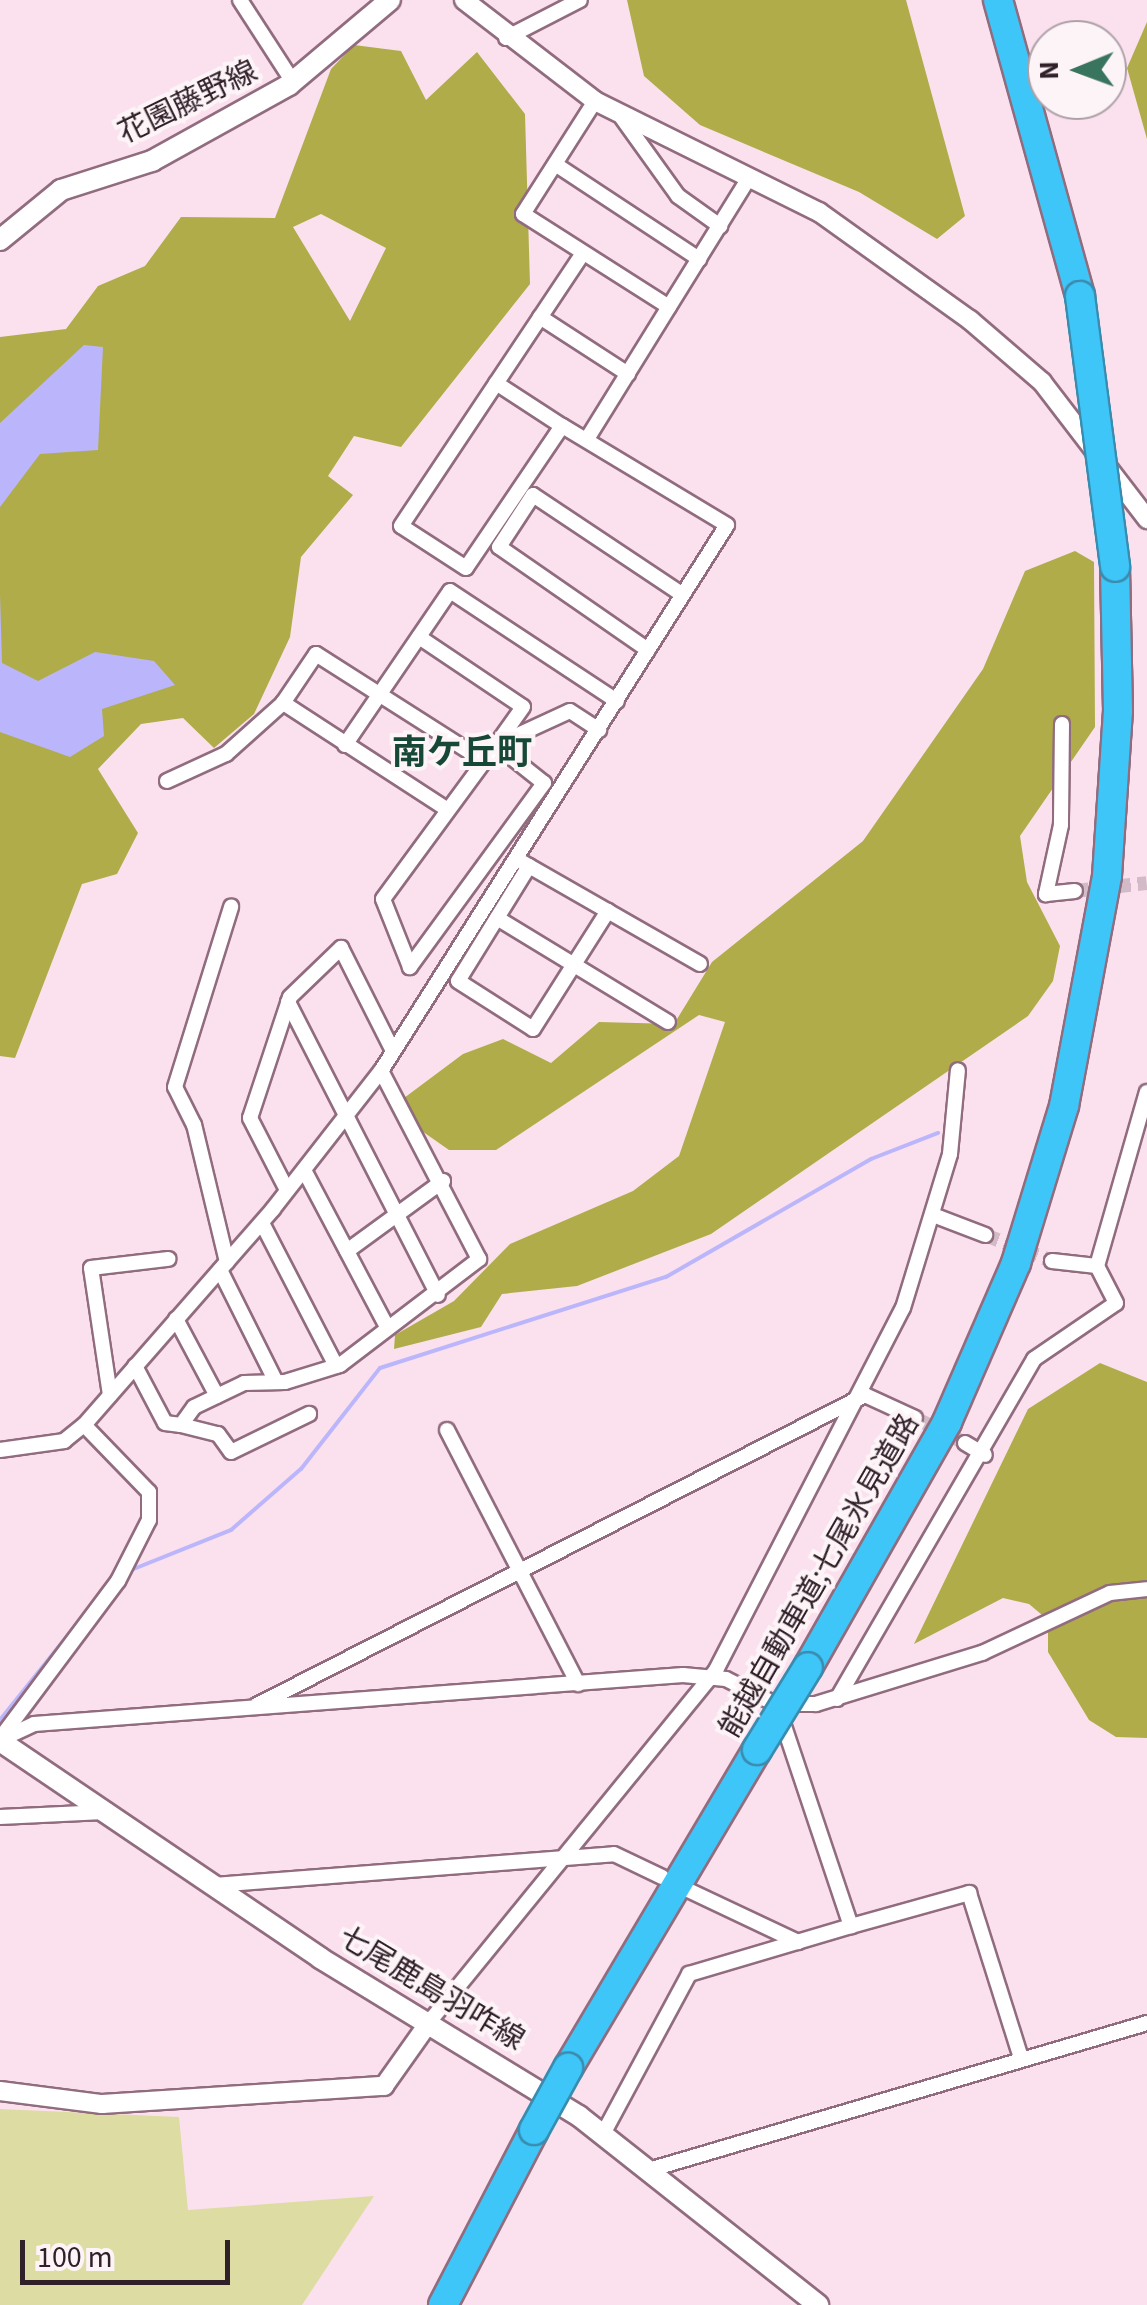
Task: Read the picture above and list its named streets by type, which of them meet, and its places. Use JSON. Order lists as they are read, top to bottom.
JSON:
{
  "streets": {
    "highway": ["能越自動車道;七尾氷見道路"],
    "main road": ["花園藤野線", "七尾鹿島羽咋線"]
  },
  "districts": ["南ケ丘町"],
  "scale_bar": "100 m",
  "north": "left"
}
